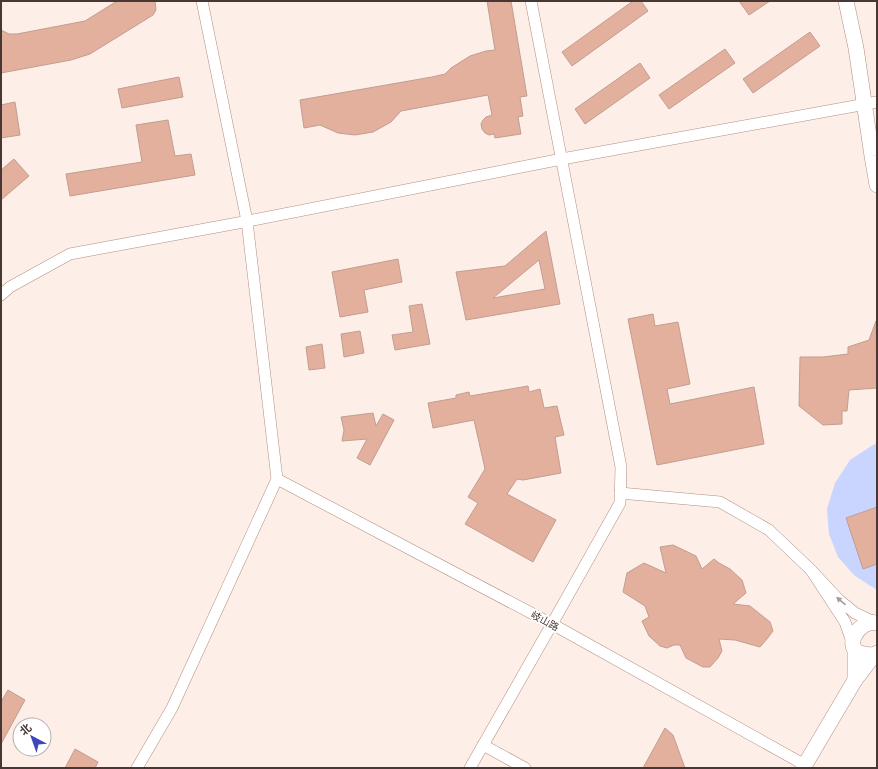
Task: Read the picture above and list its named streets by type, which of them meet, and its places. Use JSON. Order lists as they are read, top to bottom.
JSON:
{
  "streets": {
    "street": ["岐山路"]
  },
  "north": "top left"
}
